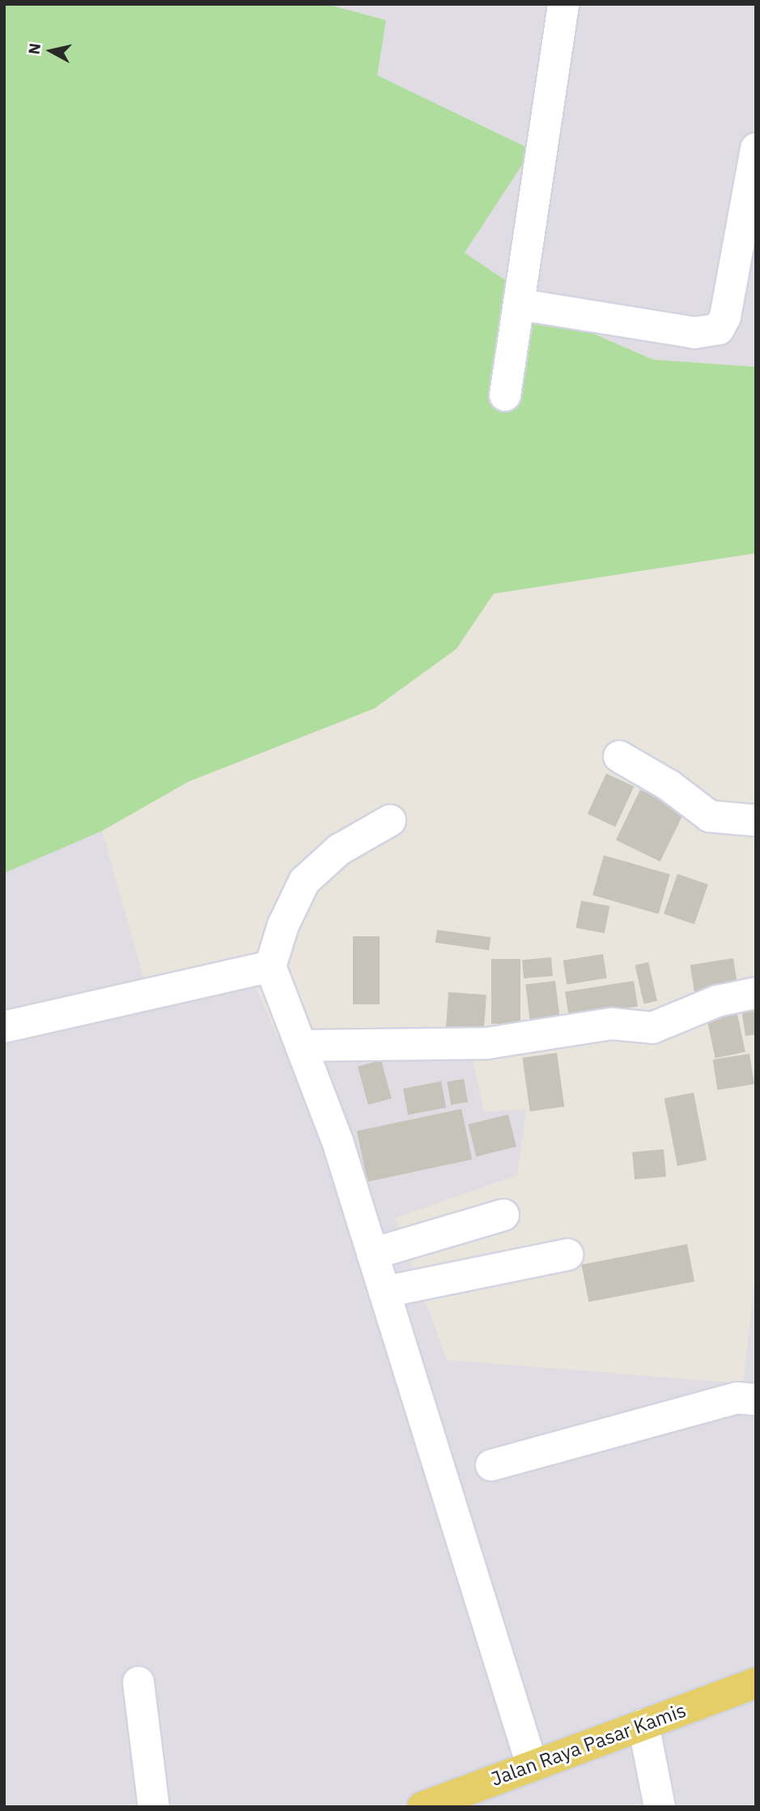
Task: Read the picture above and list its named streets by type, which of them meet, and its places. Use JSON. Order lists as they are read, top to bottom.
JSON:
{
  "streets": {
    "main road": ["Jalan Raya Pasar Kamis"]
  },
  "north": "left"
}
